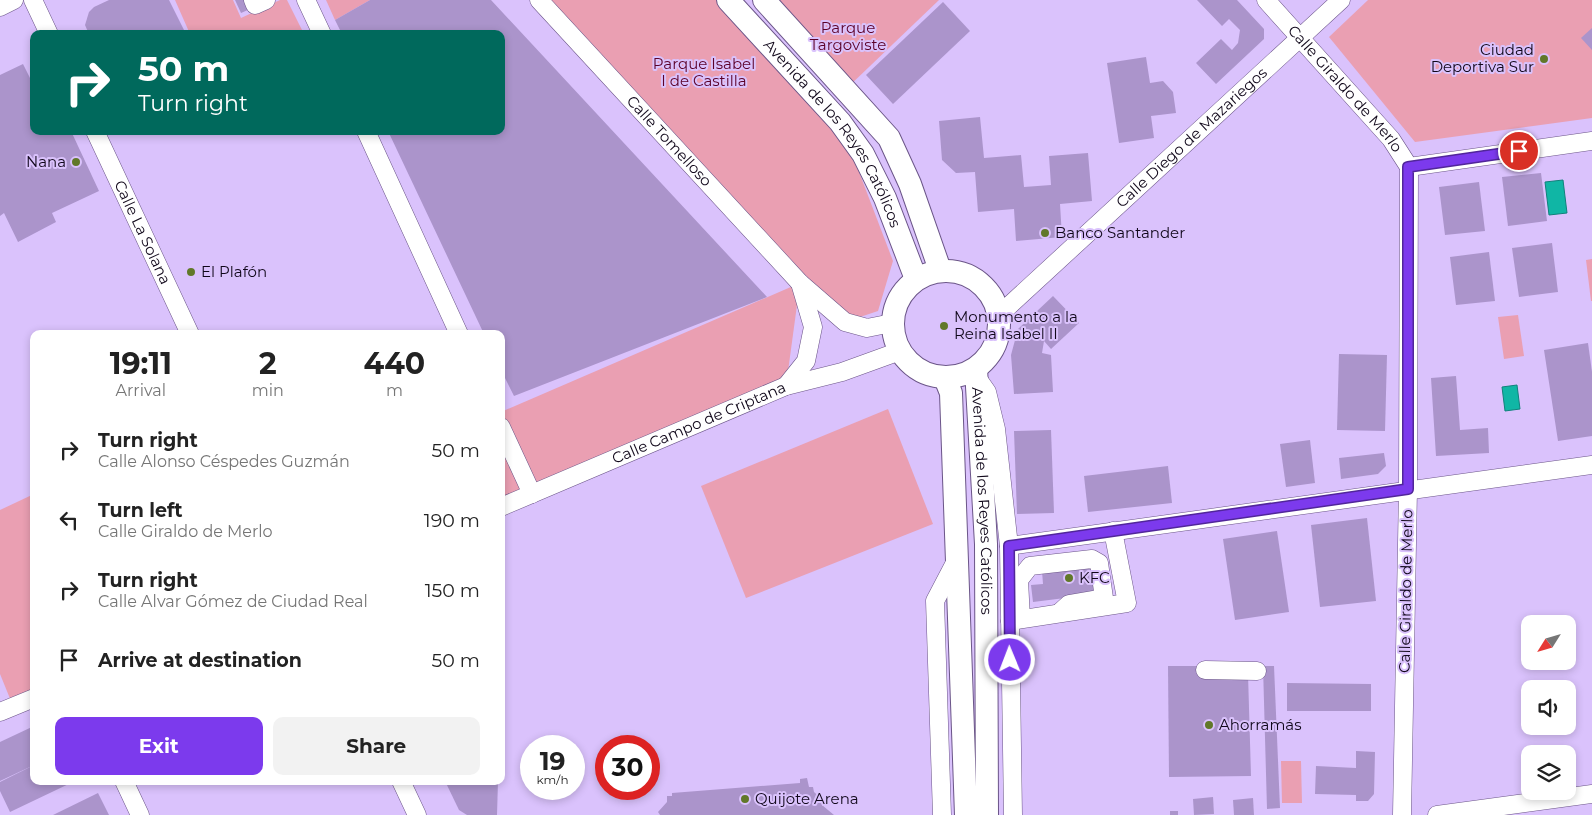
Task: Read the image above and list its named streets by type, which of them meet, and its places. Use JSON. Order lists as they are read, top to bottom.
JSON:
{
  "streets": {
    "main road": ["Avenida de los Reyes Católicos"],
    "street": [
      "Calle Giraldo de Merlo",
      "Calle Diego de Mazariegos",
      "Calle Tomelloso",
      "Calle La Solana",
      "Calle Campo de Criptana"
    ]
  },
  "crossings": [
    ["Calle Giraldo de Merlo", "Calle Diego de Mazariegos"],
    ["Avenida de los Reyes Católicos", "Calle Diego de Mazariegos"],
    ["Avenida de los Reyes Católicos", "Calle Tomelloso"],
    ["Avenida de los Reyes Católicos", "Calle Campo de Criptana"],
    ["Calle Diego de Mazariegos", "Calle Tomelloso"],
    ["Calle Diego de Mazariegos", "Calle Campo de Criptana"],
    ["Calle Tomelloso", "Calle Campo de Criptana"]
  ],
  "parks": ["Parque Targoviste", "Parque Isabel I de Castilla"],
  "places": [
    "Ciudad Deportiva Sur",
    "Nana",
    "Banco Santander",
    "El Plafón",
    "Monumento a la Reina Isabel II",
    "KFC",
    "Ahorramás",
    "Quijote Arena"
  ],
  "north": "bottom left",
  "page": {
    "turn": ["50 m", "Turn right"],
    "eta": [
      "19:11",
      "Arrival",
      "2",
      "min",
      "440",
      "m"
    ],
    "list": [
      {
        "name": "Turn right",
        "note": "Calle Alonso Céspedes Guzmán",
        "value": "50 m"
      },
      {
        "name": "Turn left",
        "note": "Calle Giraldo de Merlo",
        "value": "190 m"
      },
      {
        "name": "Turn right",
        "note": "Calle Alvar Gómez de Ciudad Real",
        "value": "150 m"
      },
      {
        "name": "Arrive at destination",
        "value": "50 m"
      }
    ],
    "buttons": ["Exit", "Share"],
    "speed": "19 km/h",
    "limit": "30"
  }
}
